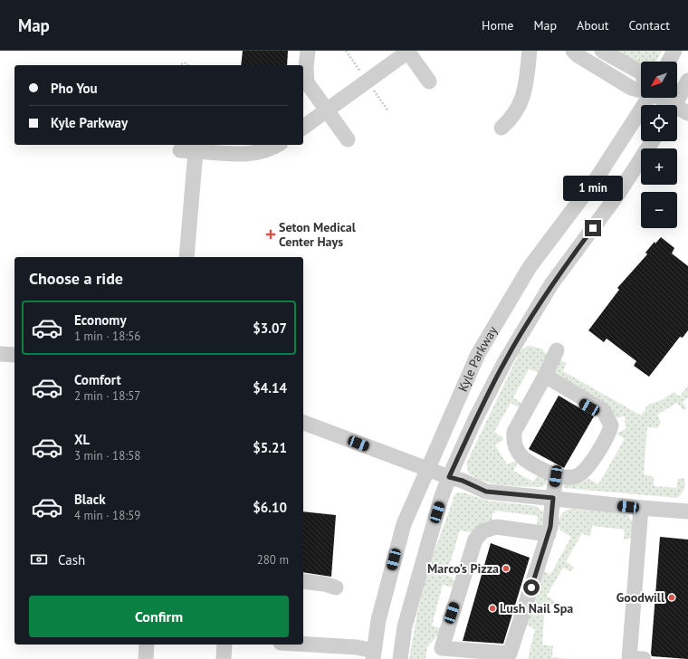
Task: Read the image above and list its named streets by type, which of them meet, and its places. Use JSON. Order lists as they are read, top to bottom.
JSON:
{
  "streets": {
    "street": ["Kyle Parkway"]
  },
  "places": {
    "health": ["Seton Medical Center Hays"],
    "other": ["Marco's Pizza", "Goodwill", "Lush Nail Spa"]
  },
  "north": "bottom left",
  "page": {
    "header": "Map",
    "nav": [
      "Home",
      "Map",
      "About",
      "Contact"
    ],
    "map_buttons": ["+", "−"],
    "banner": ["Pho You", "Kyle Parkway"],
    "bubble": "1 min",
    "heading": "Choose a ride",
    "list": [
      {
        "name": "Economy",
        "note": "1 min · 18:56",
        "value": "$3.07"
      },
      {
        "name": "Comfort",
        "note": "2 min · 18:57",
        "value": "$4.14"
      },
      {
        "name": "XL",
        "note": "3 min · 18:58",
        "value": "$5.21"
      },
      {
        "name": "Black",
        "note": "4 min · 18:59",
        "value": "$6.10"
      }
    ],
    "pay": ["Cash", "280 m"],
    "buttons": "Confirm"
  }
}
